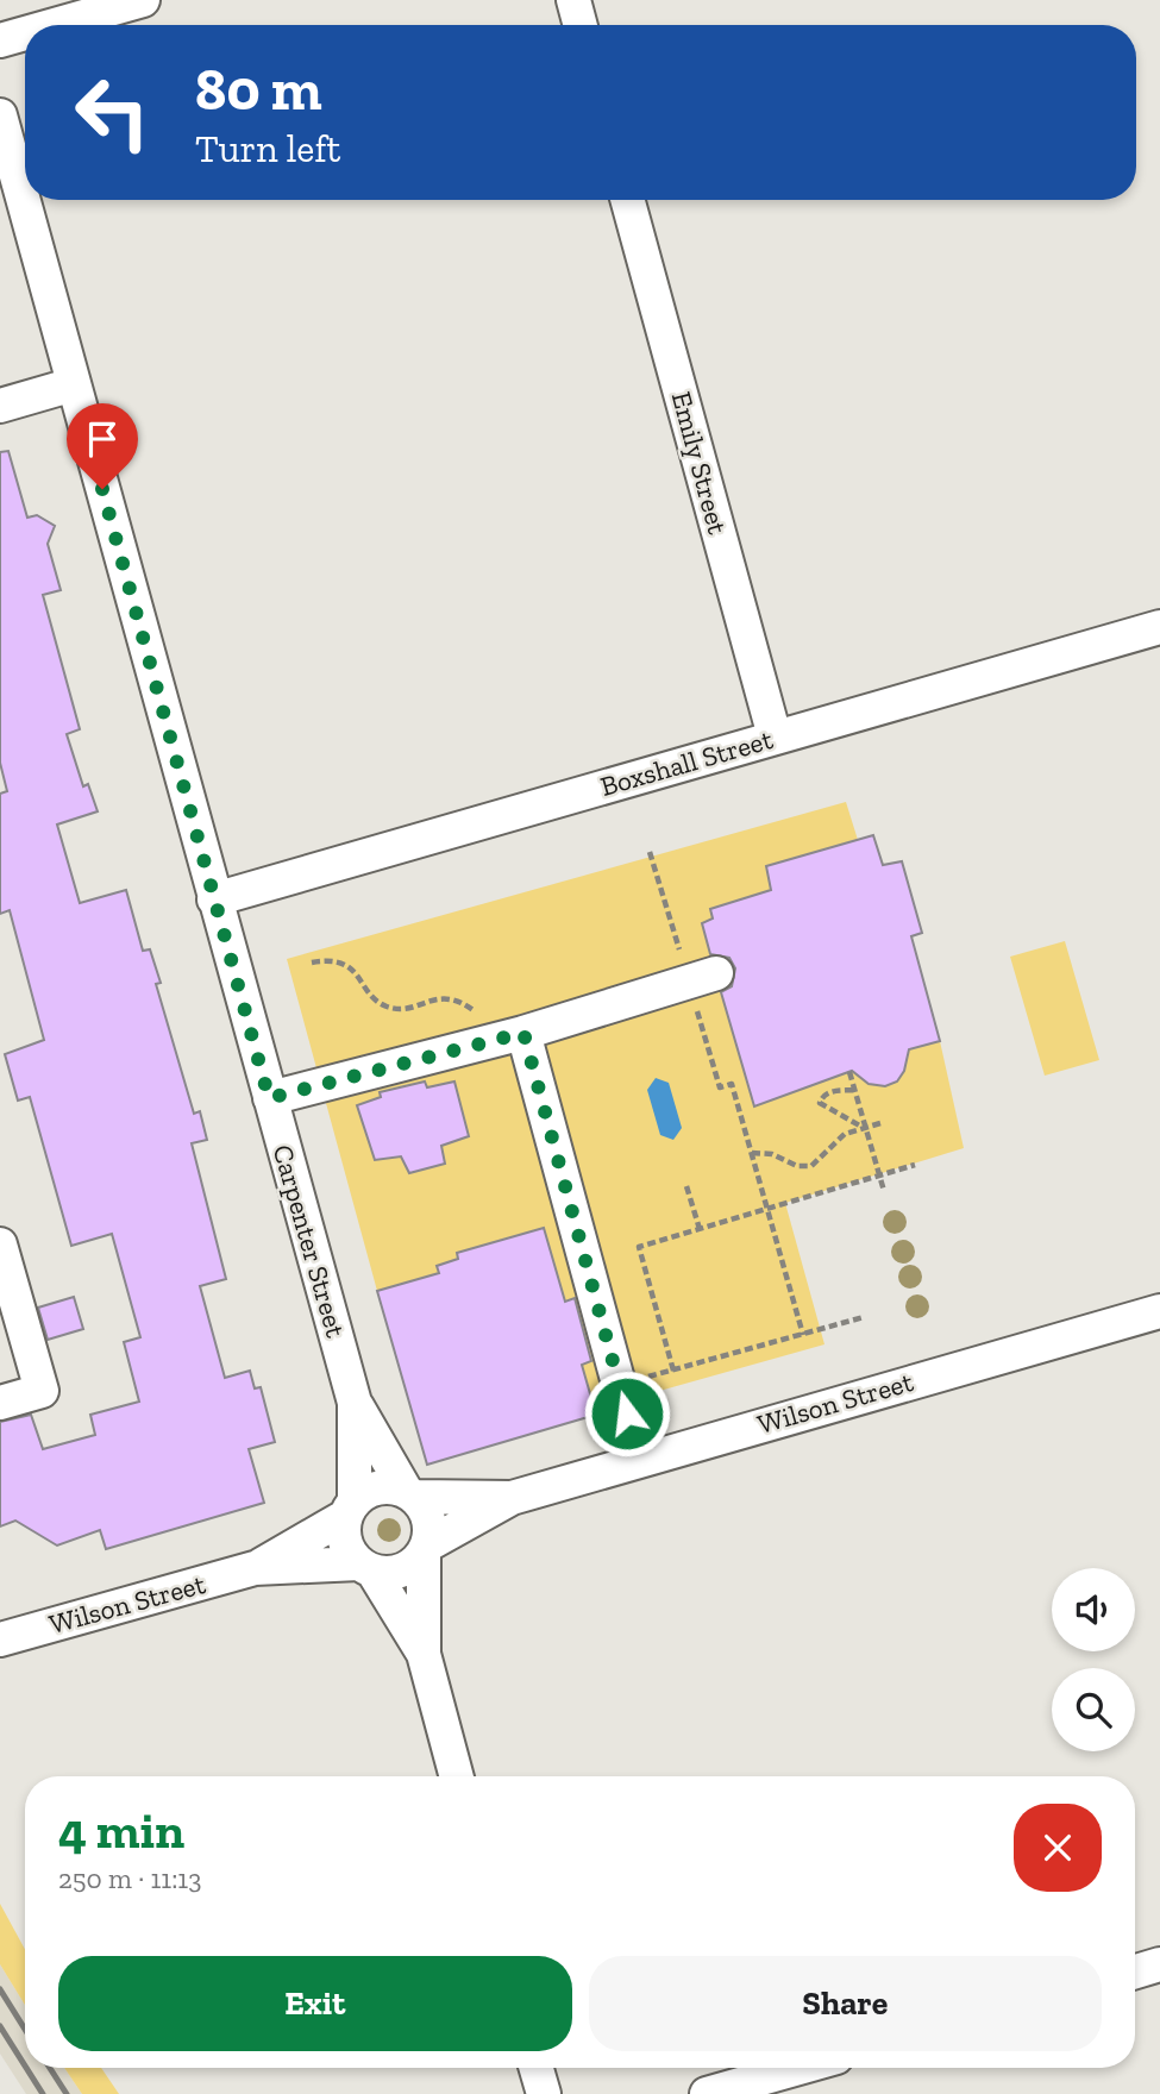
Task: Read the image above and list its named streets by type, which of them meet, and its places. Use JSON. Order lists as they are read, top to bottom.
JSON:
{
  "streets": {
    "street": [
      "Emily Street",
      "Boxshall Street",
      "Carpenter Street",
      "Wilson Street"
    ]
  },
  "crossings": [
    ["Emily Street", "Boxshall Street"],
    ["Boxshall Street", "Carpenter Street"],
    ["Carpenter Street", "Wilson Street"]
  ],
  "page": {
    "turn": ["80 m", "Turn left"],
    "heading": ["4 min", "250 m · 11:13"],
    "buttons": ["Exit", "Share"]
  }
}
